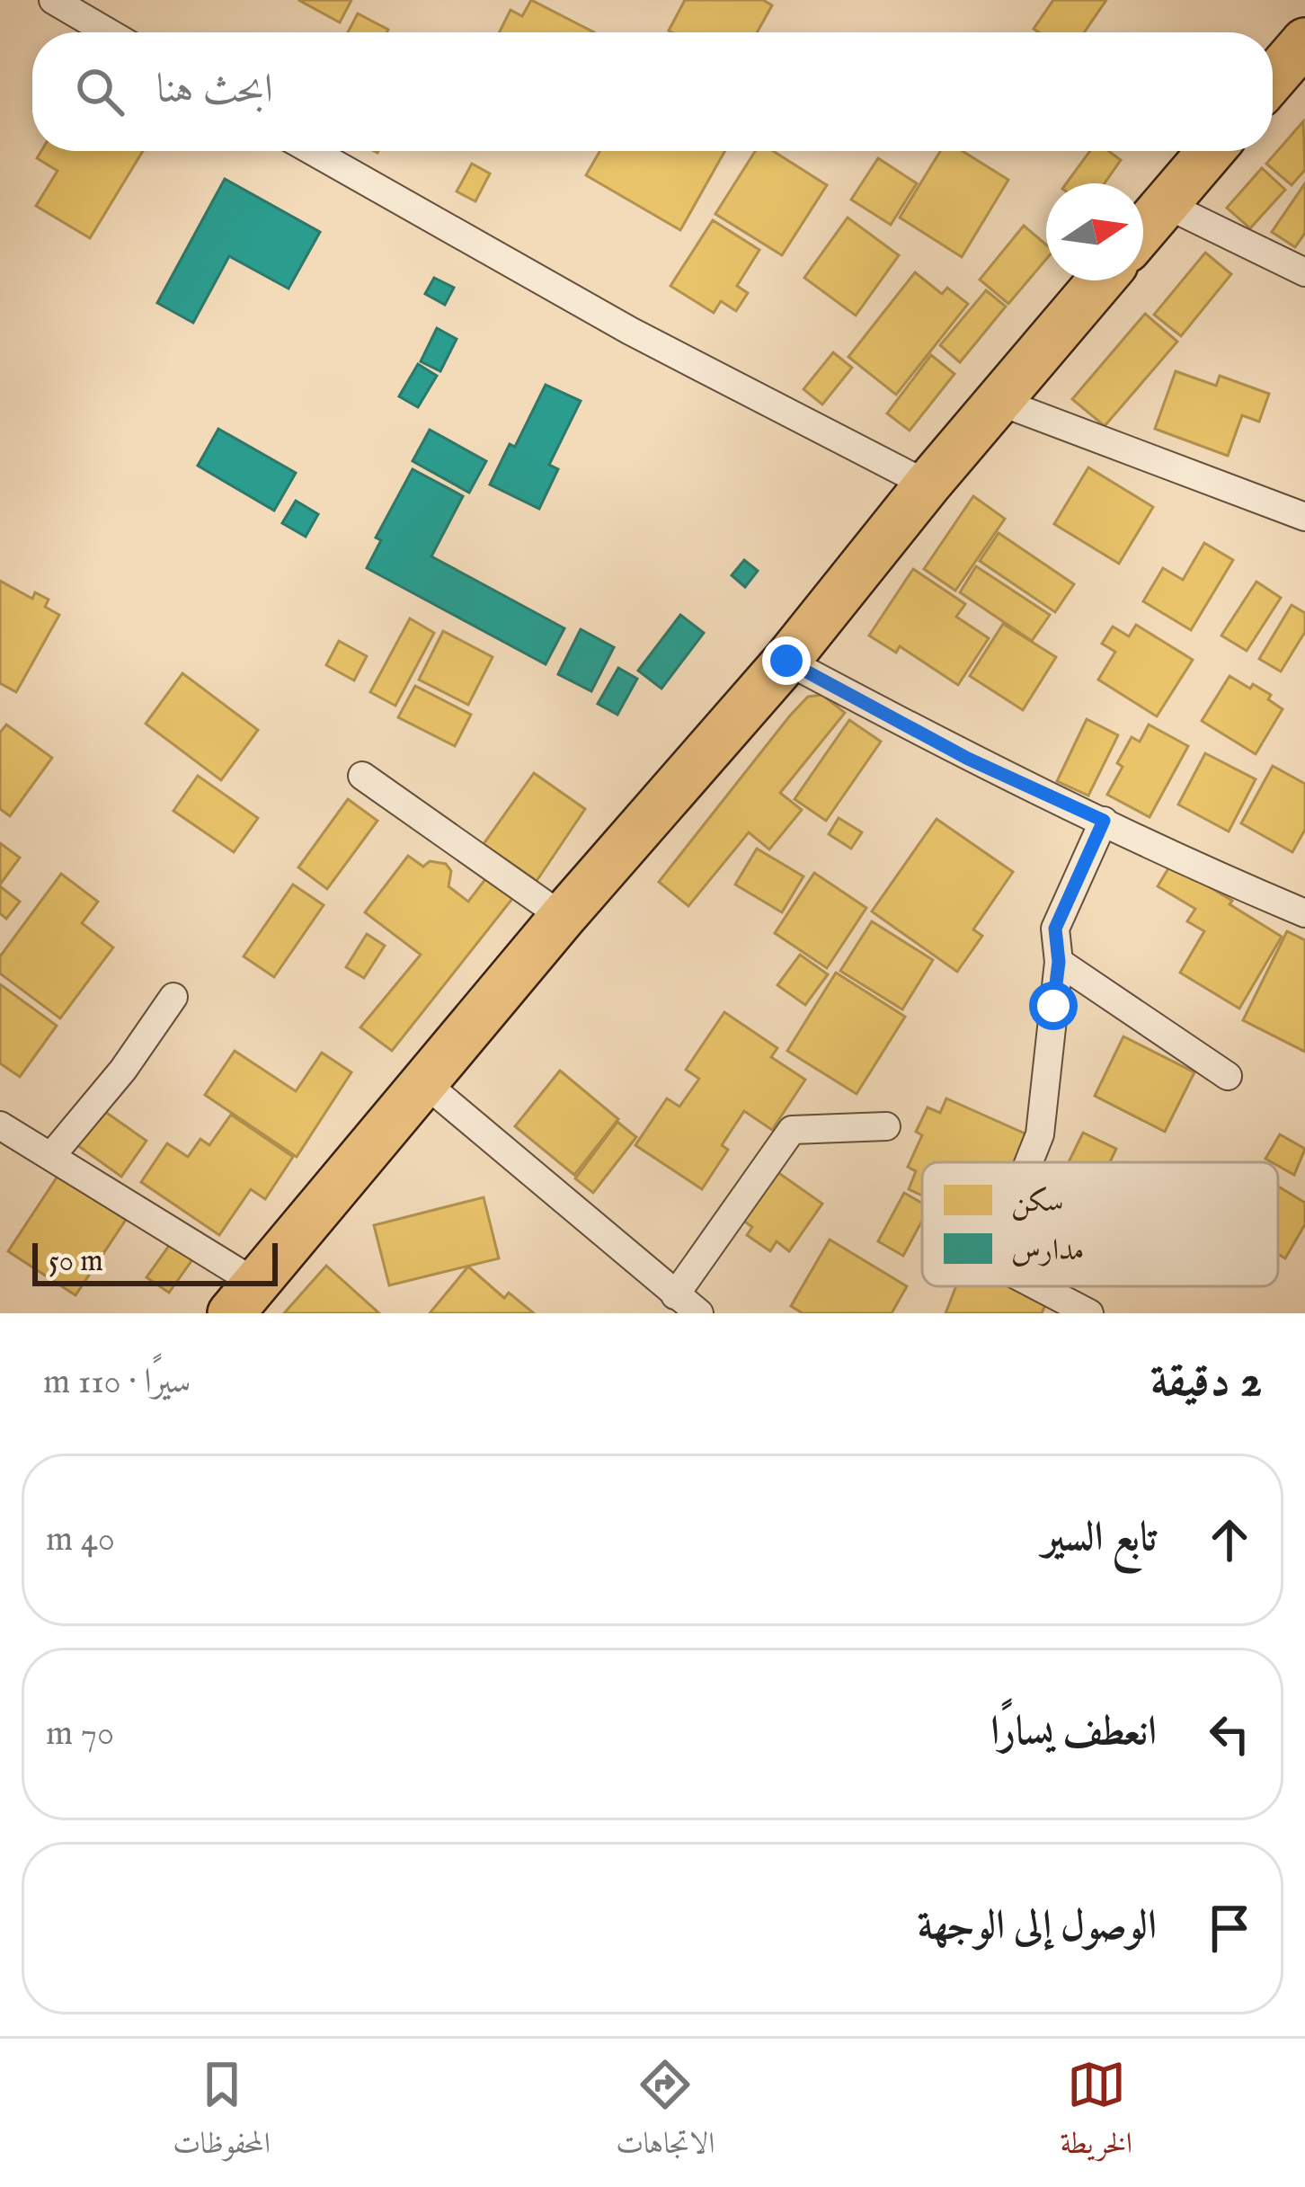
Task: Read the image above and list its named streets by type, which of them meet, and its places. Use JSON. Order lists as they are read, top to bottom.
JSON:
{
  "legend": ["سكن", "مدارس"],
  "scale_bar": "50 m",
  "north": "right",
  "page": {
    "search": "ابحث هنا",
    "scale": "50 m",
    "heading": ["2 دقيقة", "سيرًا · 110 m"],
    "list": [
      ["تابع السير", "40 m"],
      ["انعطف يسارًا", "70 m"],
      "الوصول إلى الوجهة"
    ],
    "nav": ["الخريطة", "الاتجاهات", "المحفوظات"]
  }
}
